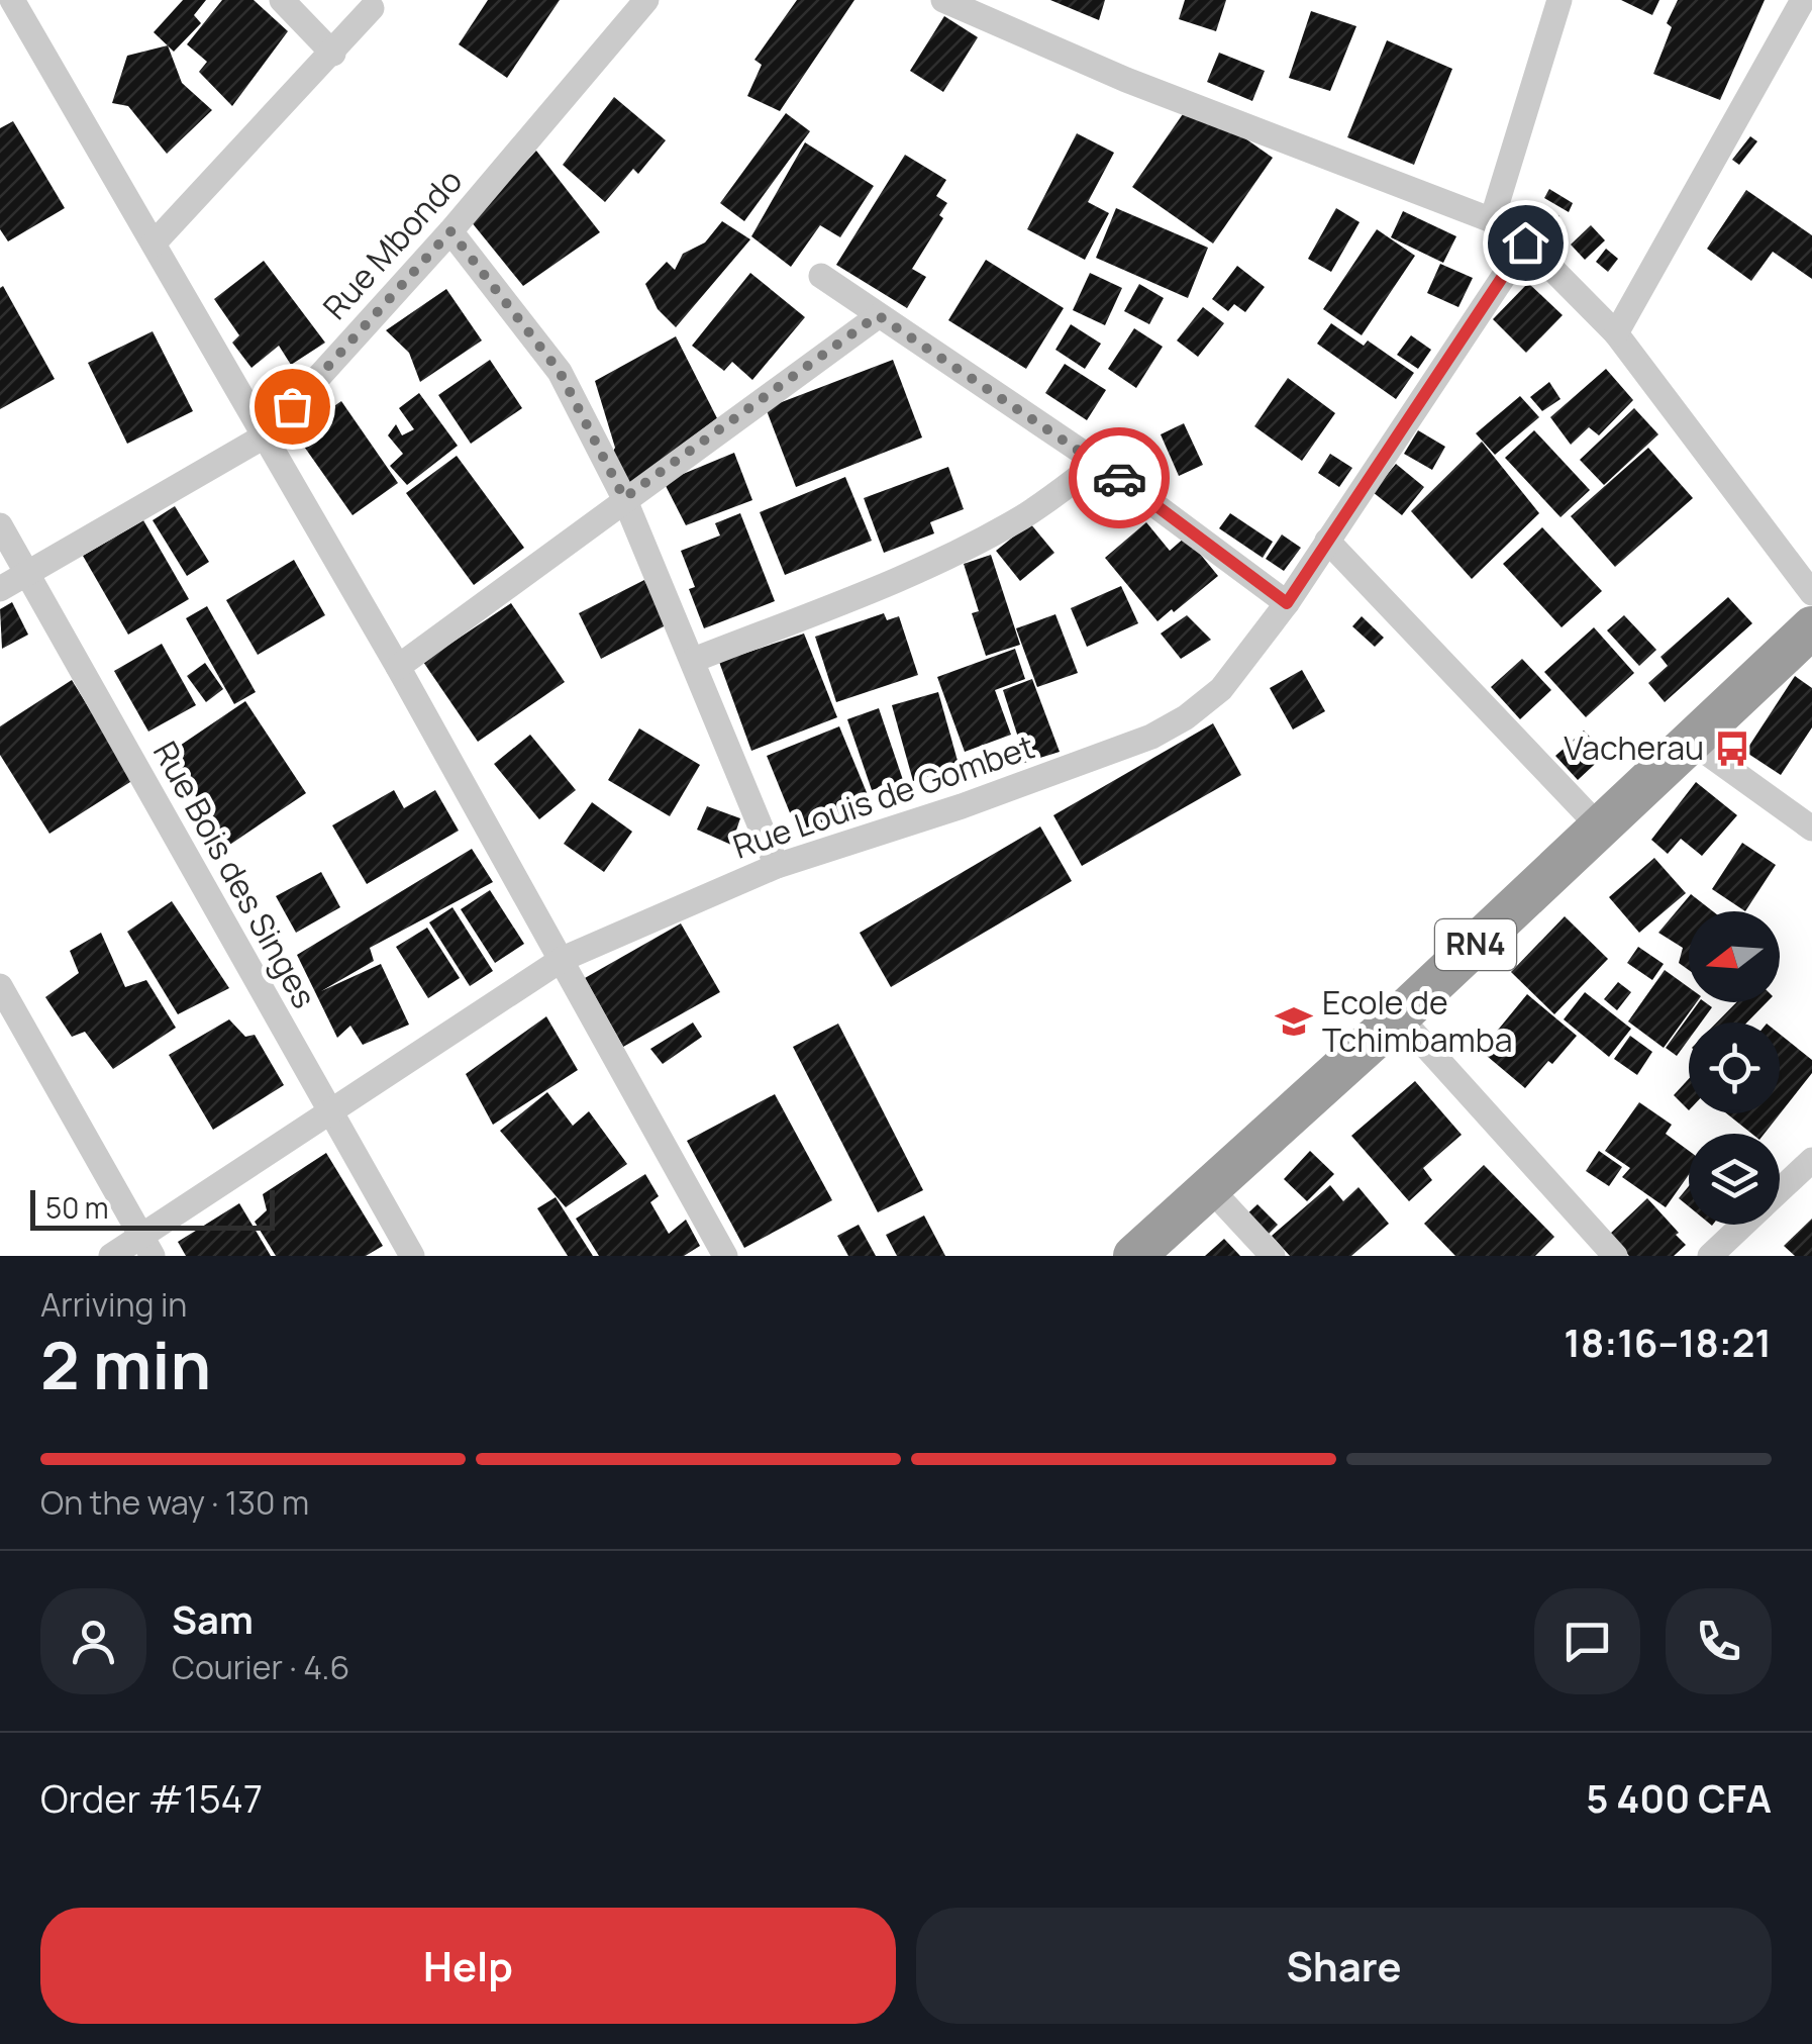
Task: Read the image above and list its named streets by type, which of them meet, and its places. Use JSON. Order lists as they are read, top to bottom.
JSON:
{
  "streets": {
    "highway": ["RN4"],
    "street": ["Rue Mbondo", "Rue Louis de Gombet", "Rue Bois des Singes"]
  },
  "crossings": [
    ["Rue Mbondo", "Rue Bois des Singes"],
    ["Rue Louis de Gombet", "Rue Bois des Singes"]
  ],
  "places": {
    "bus stop": ["Vacherau"],
    "school or university": ["Ecole de Tchimbamba"]
  },
  "scale_bar": "50 m",
  "north": "left",
  "page": {
    "scale": "50 m",
    "heading": ["2 min", "Arriving in", "18:16–18:21"],
    "panel": [
      "Sam",
      "Courier · 4.6",
      "Order #1547",
      "5 400 CFA"
    ],
    "bar": "On the way · 130 m",
    "buttons": ["Help", "Share"]
  }
}
